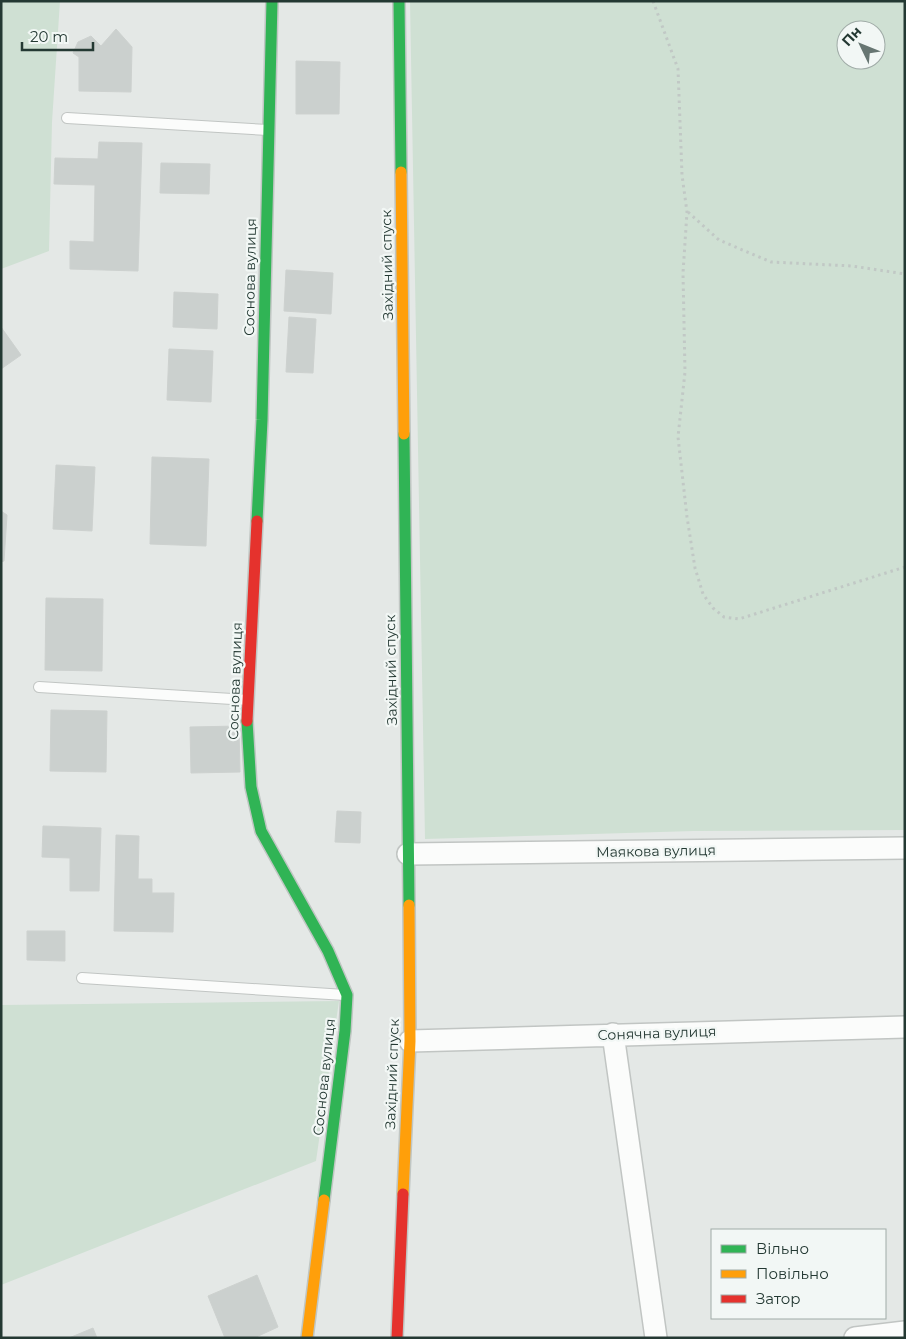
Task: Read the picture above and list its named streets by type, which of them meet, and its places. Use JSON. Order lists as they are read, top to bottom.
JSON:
{
  "streets": {
    "street": [
      "Західний спуск",
      "Соснова вулиця",
      "Маякова вулиця",
      "Сонячна вулиця"
    ]
  },
  "crossings": [
    ["Західний спуск", "Маякова вулиця"],
    ["Західний спуск", "Сонячна вулиця"]
  ],
  "legend": ["Вільно", "Повільно", "Затор"],
  "scale_bar": "20 m",
  "north": "top left"
}
